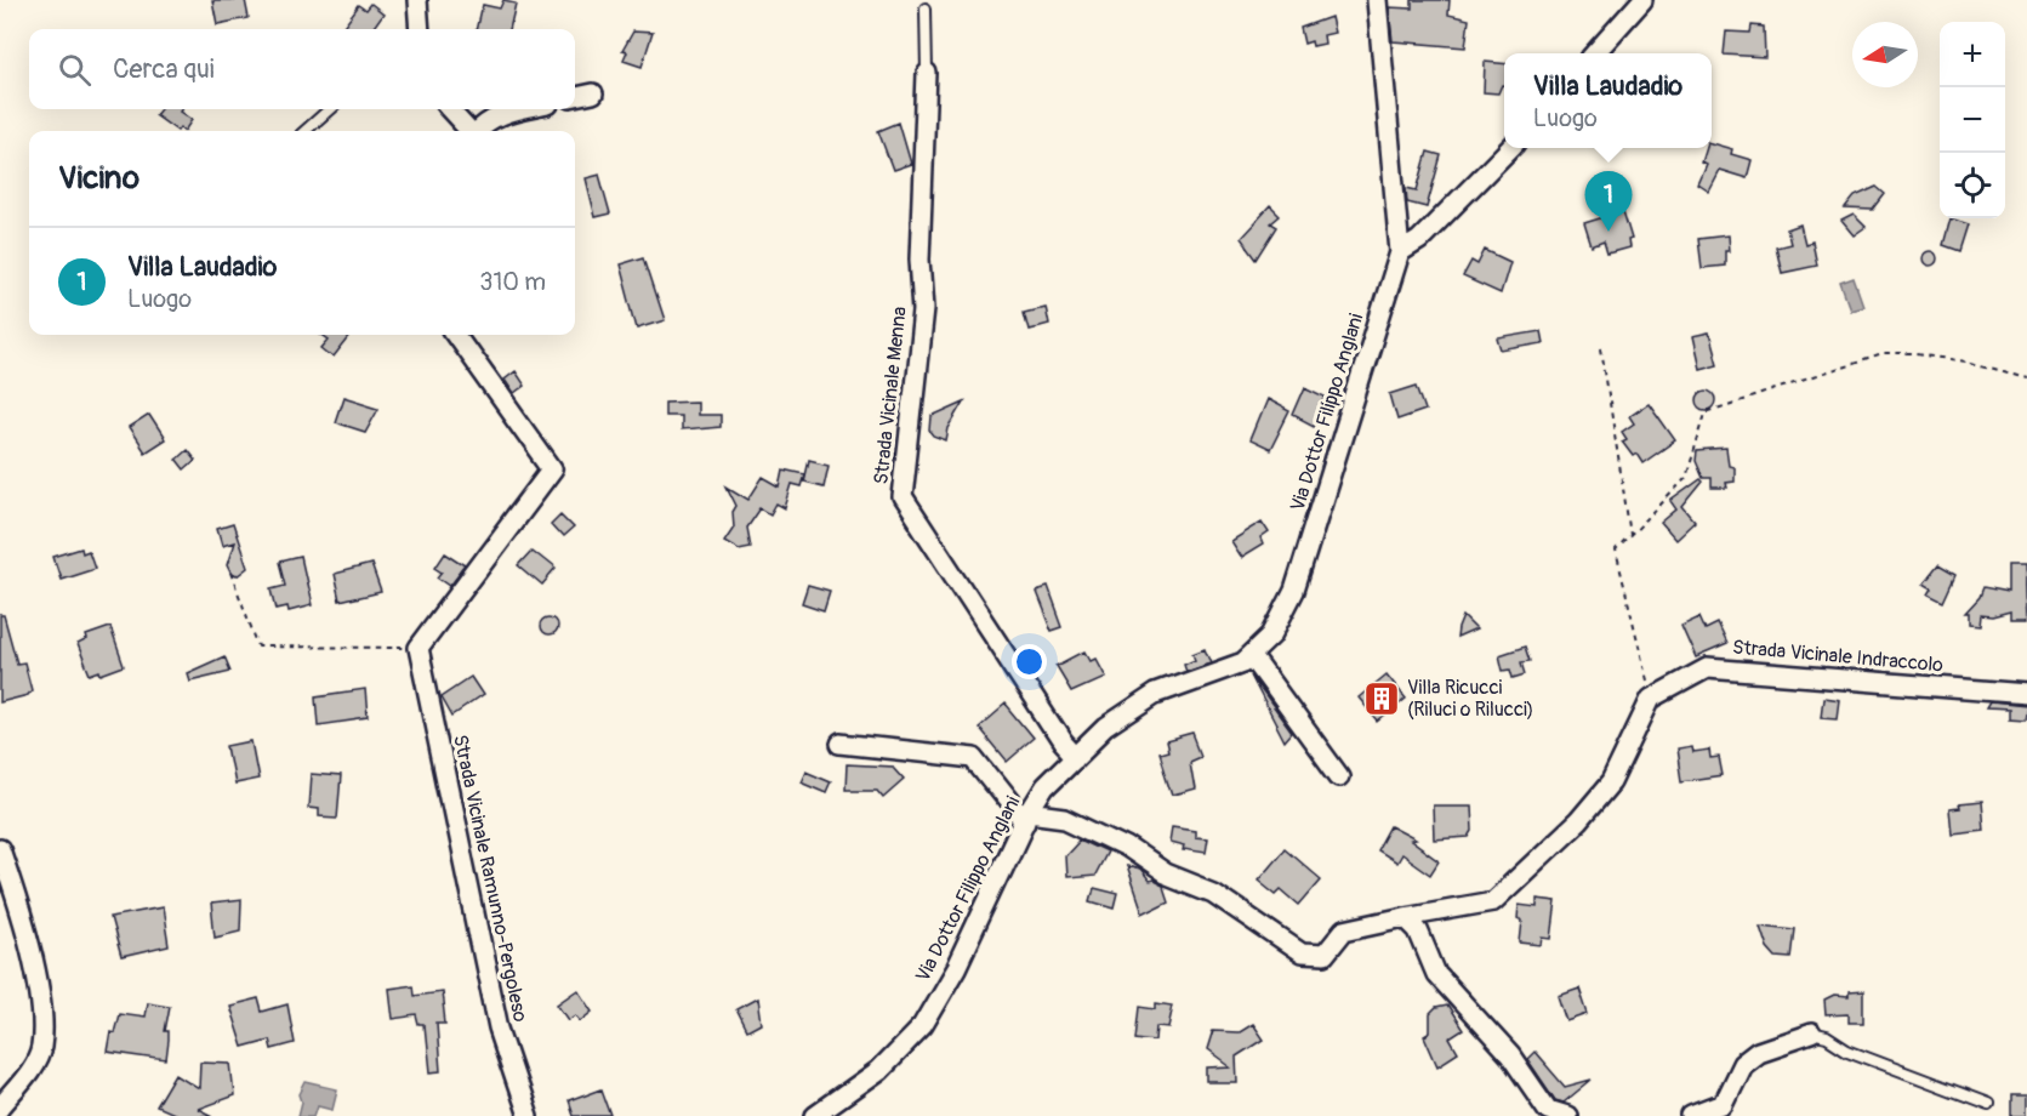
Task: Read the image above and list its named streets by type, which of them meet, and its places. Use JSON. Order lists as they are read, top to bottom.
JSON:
{
  "streets": {
    "street": [
      "Strada Vicinale Menna",
      "Via Dottor Filippo Anglani",
      "Strada Vicinale Indraccolo",
      "Strada Vicinale Ramunno-Pergoleso"
    ]
  },
  "crossings": [
    ["Strada Vicinale Menna", "Via Dottor Filippo Anglani"]
  ],
  "places": {
    "building": ["Villa Ricucci (Riluci o Rilucci)"]
  },
  "north": "left",
  "page": {
    "map_buttons": ["+", "−"],
    "search": "Cerca qui",
    "popup": ["Villa Laudadio", "Luogo"],
    "heading": "Vicino",
    "pins": "1",
    "list": [
      {
        "mark": "1",
        "name": "Villa Laudadio",
        "note": "Luogo",
        "value": "310 m"
      }
    ]
  }
}
